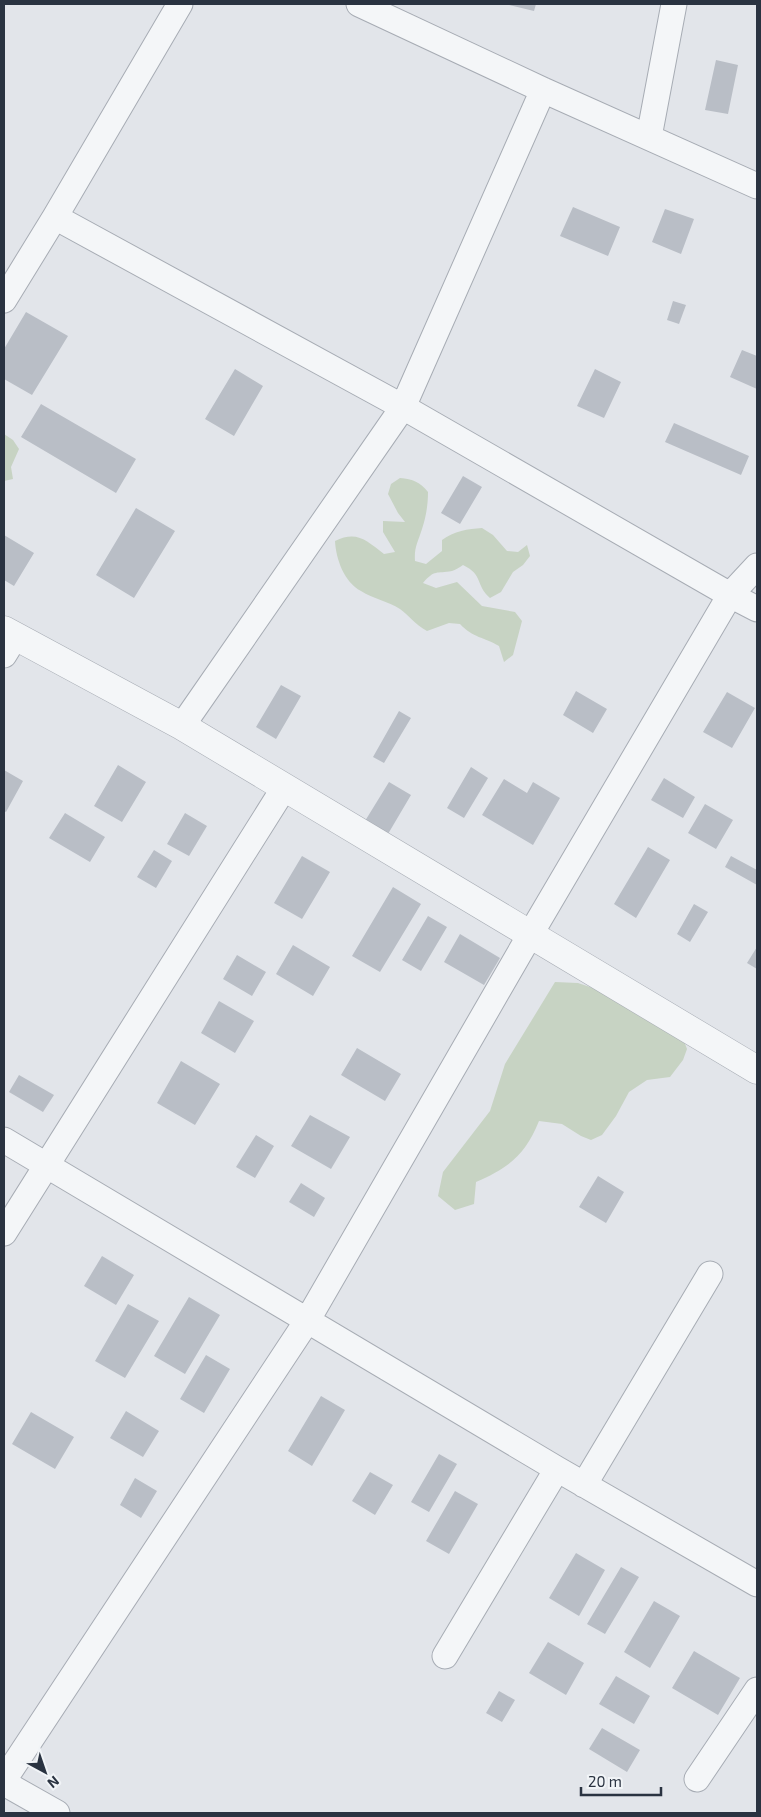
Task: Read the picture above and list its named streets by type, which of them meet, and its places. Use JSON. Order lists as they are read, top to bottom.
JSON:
{
  "scale_bar": "20 m",
  "north": "bottom right"
}
